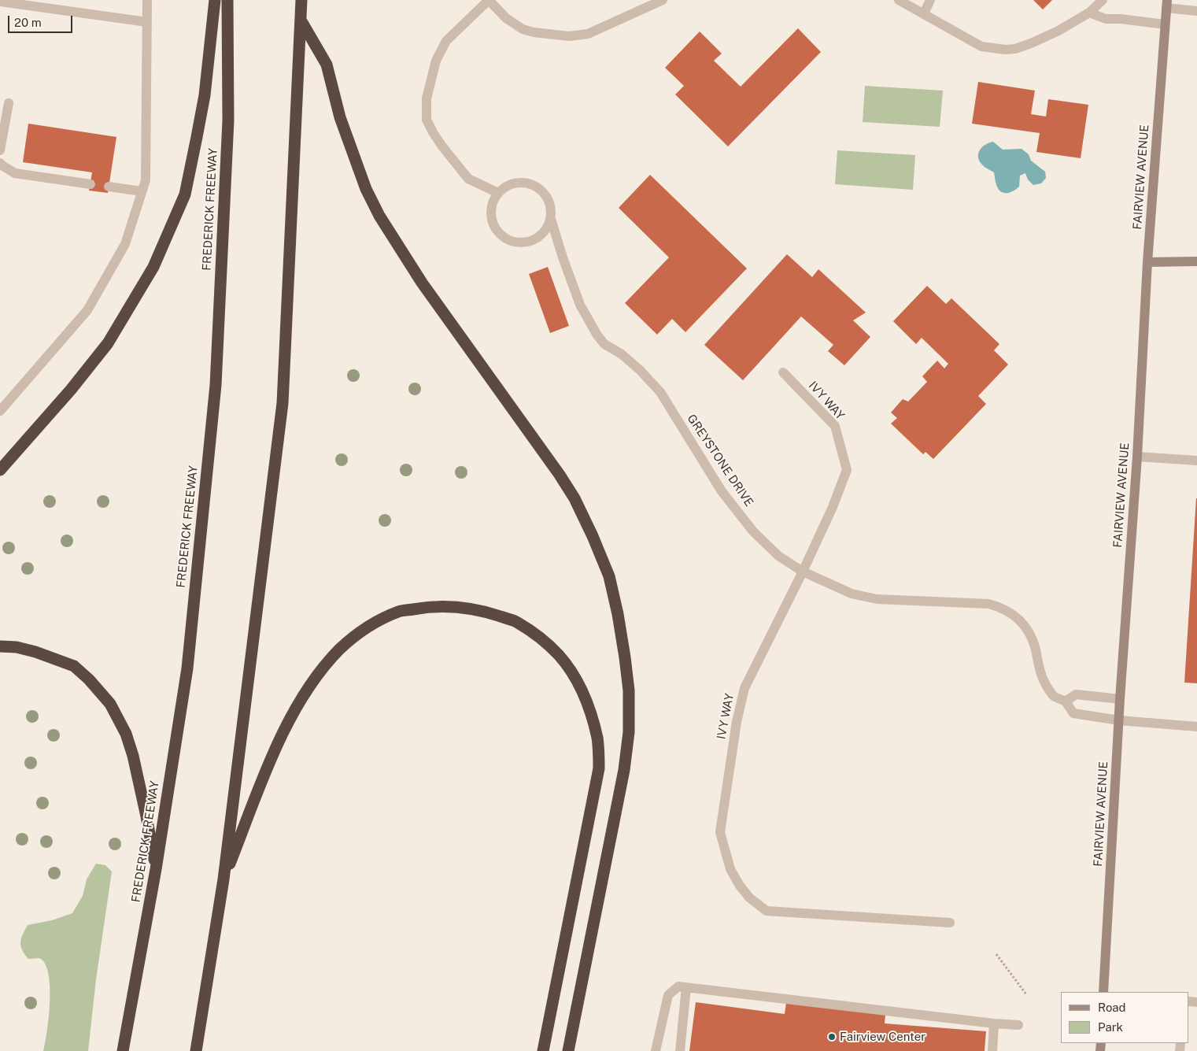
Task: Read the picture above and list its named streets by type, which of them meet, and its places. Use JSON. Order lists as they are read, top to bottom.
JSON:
{
  "streets": {
    "highway": ["FREDERICK FREEWAY"],
    "street": ["FAIRVIEW AVENUE", "IVY WAY", "GREYSTONE DRIVE"]
  },
  "crossings": [
    ["FAIRVIEW AVENUE", "GREYSTONE DRIVE"],
    ["IVY WAY", "GREYSTONE DRIVE"]
  ],
  "places": ["Fairview Center"],
  "legend": ["Road", "Park"],
  "scale_bar": "20 m"
}
